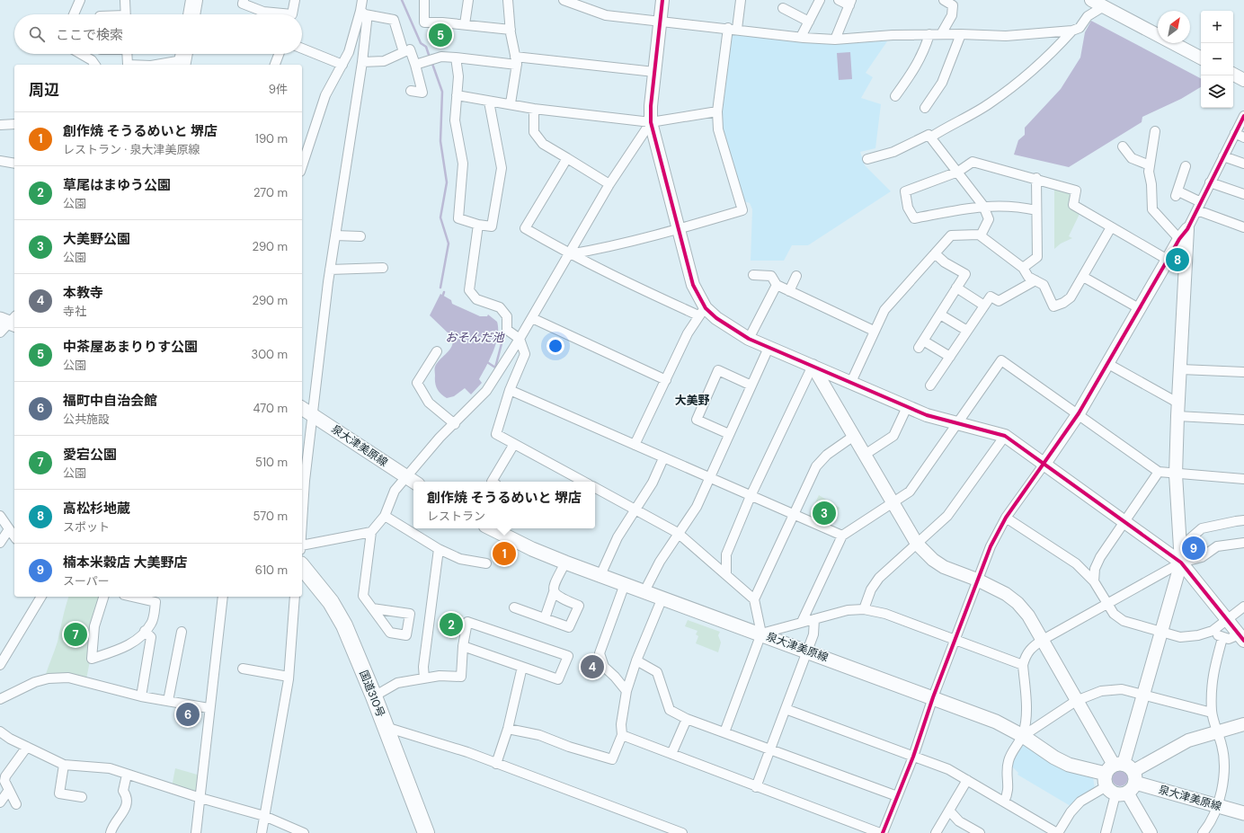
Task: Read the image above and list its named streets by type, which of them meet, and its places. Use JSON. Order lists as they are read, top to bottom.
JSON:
{
  "streets": {
    "highway": ["国道310号"],
    "main road": ["泉大津美原線"]
  },
  "districts": ["大美野"],
  "water": ["おそんだ池"],
  "north": "top right",
  "page": {
    "map_buttons": ["+", "−"],
    "search": "ここで検索",
    "pins": [
      "5",
      "8",
      "3",
      "9",
      "1",
      "2",
      "7",
      "4",
      "6"
    ],
    "heading": ["周辺", "9件"],
    "list": [
      {
        "mark": "1",
        "name": "創作焼 そうるめいと 堺店",
        "note": "レストラン · 泉大津美原線",
        "value": "190 m"
      },
      {
        "mark": "2",
        "name": "草尾はまゆう公園",
        "note": "公園",
        "value": "270 m"
      },
      {
        "mark": "3",
        "name": "大美野公園",
        "note": "公園",
        "value": "290 m"
      },
      {
        "mark": "4",
        "name": "本教寺",
        "note": "寺社",
        "value": "290 m"
      },
      {
        "mark": "5",
        "name": "中茶屋あまりりす公園",
        "note": "公園",
        "value": "300 m"
      },
      {
        "mark": "6",
        "name": "福町中自治会館",
        "note": "公共施設",
        "value": "470 m"
      },
      {
        "mark": "7",
        "name": "愛宕公園",
        "note": "公園",
        "value": "510 m"
      },
      {
        "mark": "8",
        "name": "高松杉地蔵",
        "note": "スポット",
        "value": "570 m"
      },
      {
        "mark": "9",
        "name": "楠本米穀店 大美野店",
        "note": "スーパー",
        "value": "610 m"
      }
    ],
    "popup": ["創作焼 そうるめいと 堺店", "レストラン"]
  }
}
